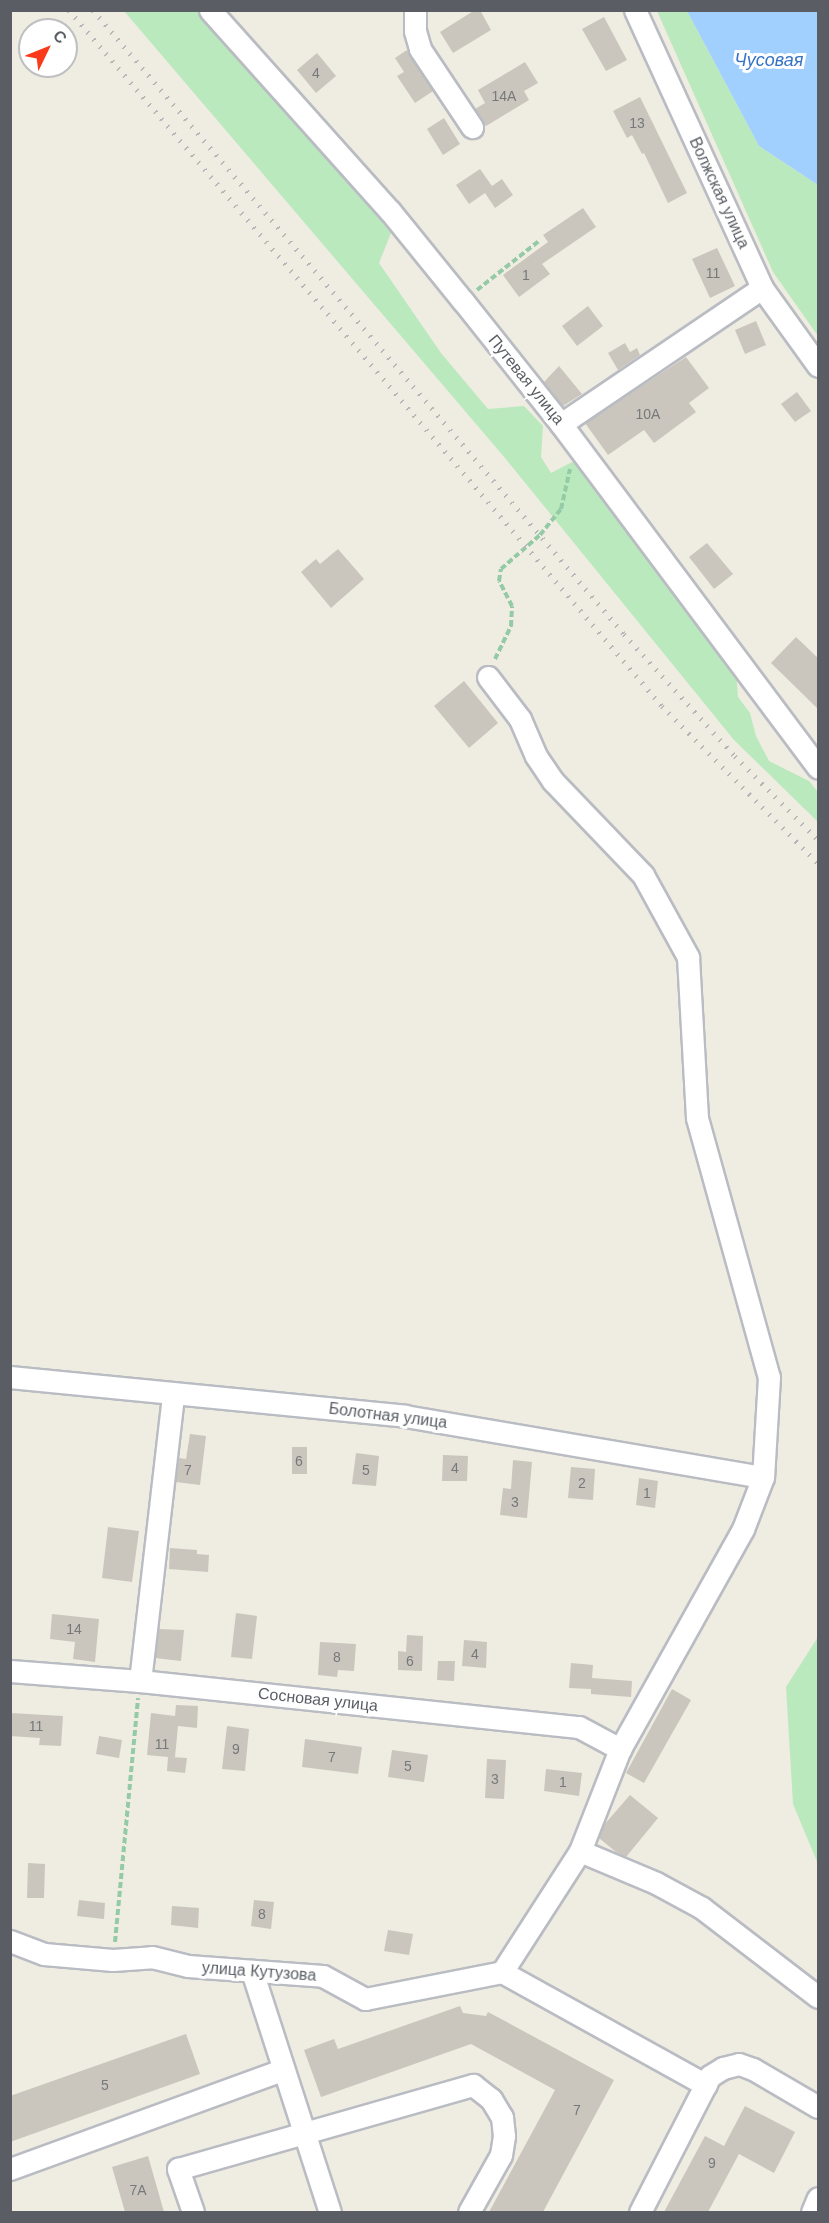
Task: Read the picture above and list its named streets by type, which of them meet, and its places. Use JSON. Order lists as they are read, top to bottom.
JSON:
{
  "streets": {
    "street": [
      "Волжская улица",
      "Путевая улица",
      "Болотная улица",
      "Сосновая улица",
      "улица Кутузова"
    ]
  },
  "water": ["Чусовая"],
  "house_numbers": [
    "4",
    "14А",
    "13",
    "11",
    "1",
    "10А",
    "6",
    "4",
    "7",
    "5",
    "2",
    "1",
    "3",
    "14",
    "4",
    "8",
    "6",
    "11",
    "11",
    "9",
    "7",
    "5",
    "3",
    "1",
    "8",
    "5",
    "7",
    "9",
    "7А"
  ],
  "north": "top right"
}
